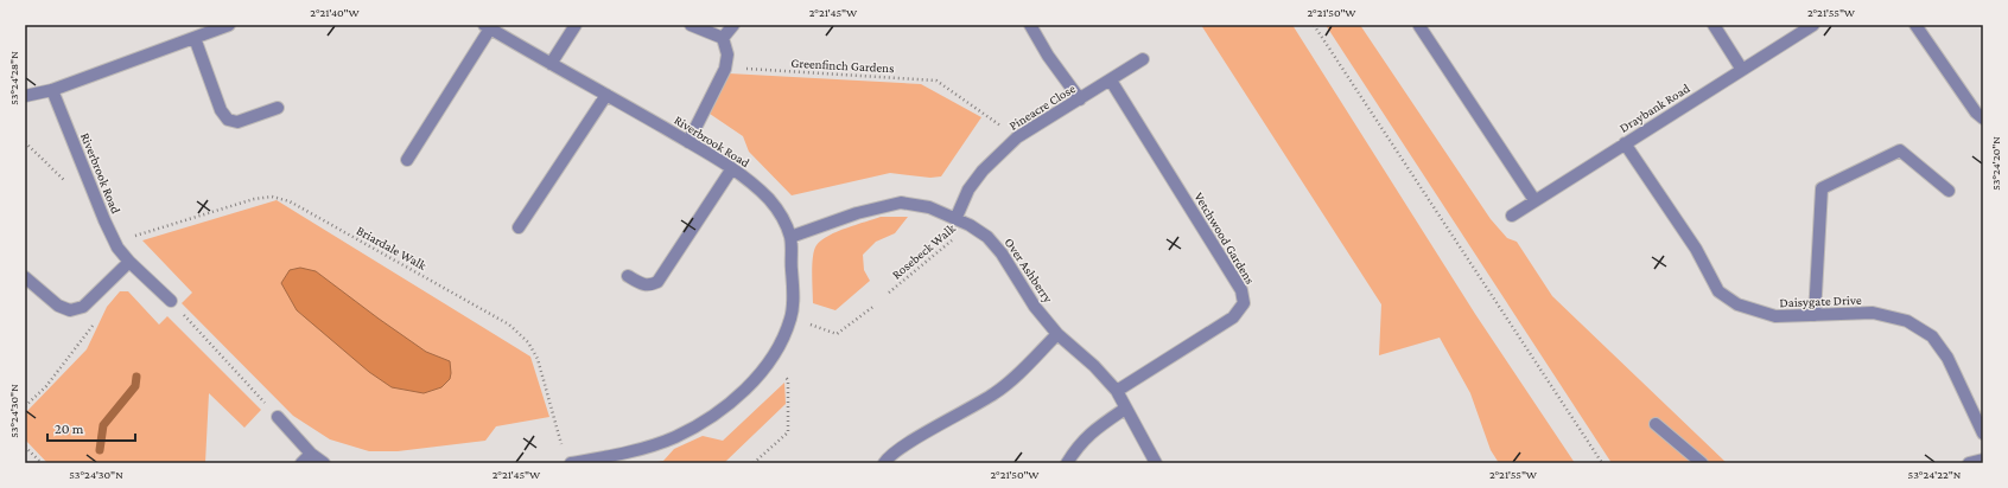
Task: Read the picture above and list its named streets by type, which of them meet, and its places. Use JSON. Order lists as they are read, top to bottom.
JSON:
{
  "streets": {
    "street": [
      "Pineacre Close",
      "Draybank Road",
      "Riverbrook Road",
      "Vetchwood Gardens",
      "Over Ashberry",
      "Daisygate Drive"
    ],
    "path": ["Greenfinch Gardens", "Briardale Walk", "Rosebeck Walk"]
  },
  "crossings": [
    ["Greenfinch Gardens", "Pineacre Close"],
    ["Pineacre Close", "Vetchwood Gardens"],
    ["Pineacre Close", "Over Ashberry"],
    ["Draybank Road", "Daisygate Drive"],
    ["Riverbrook Road", "Briardale Walk"],
    ["Riverbrook Road", "Over Ashberry"],
    ["Vetchwood Gardens", "Over Ashberry"],
    ["Rosebeck Walk", "Over Ashberry"]
  ],
  "scale_bar": "20 m",
  "coordinates": [
    "2°21'40\"W",
    "2°21'45\"W",
    "2°21'50\"W",
    "2°21'55\"W",
    "53°24'28\"N",
    "53°24'20\"N",
    "53°24'30\"N",
    "53°24'22\"N"
  ]
}
